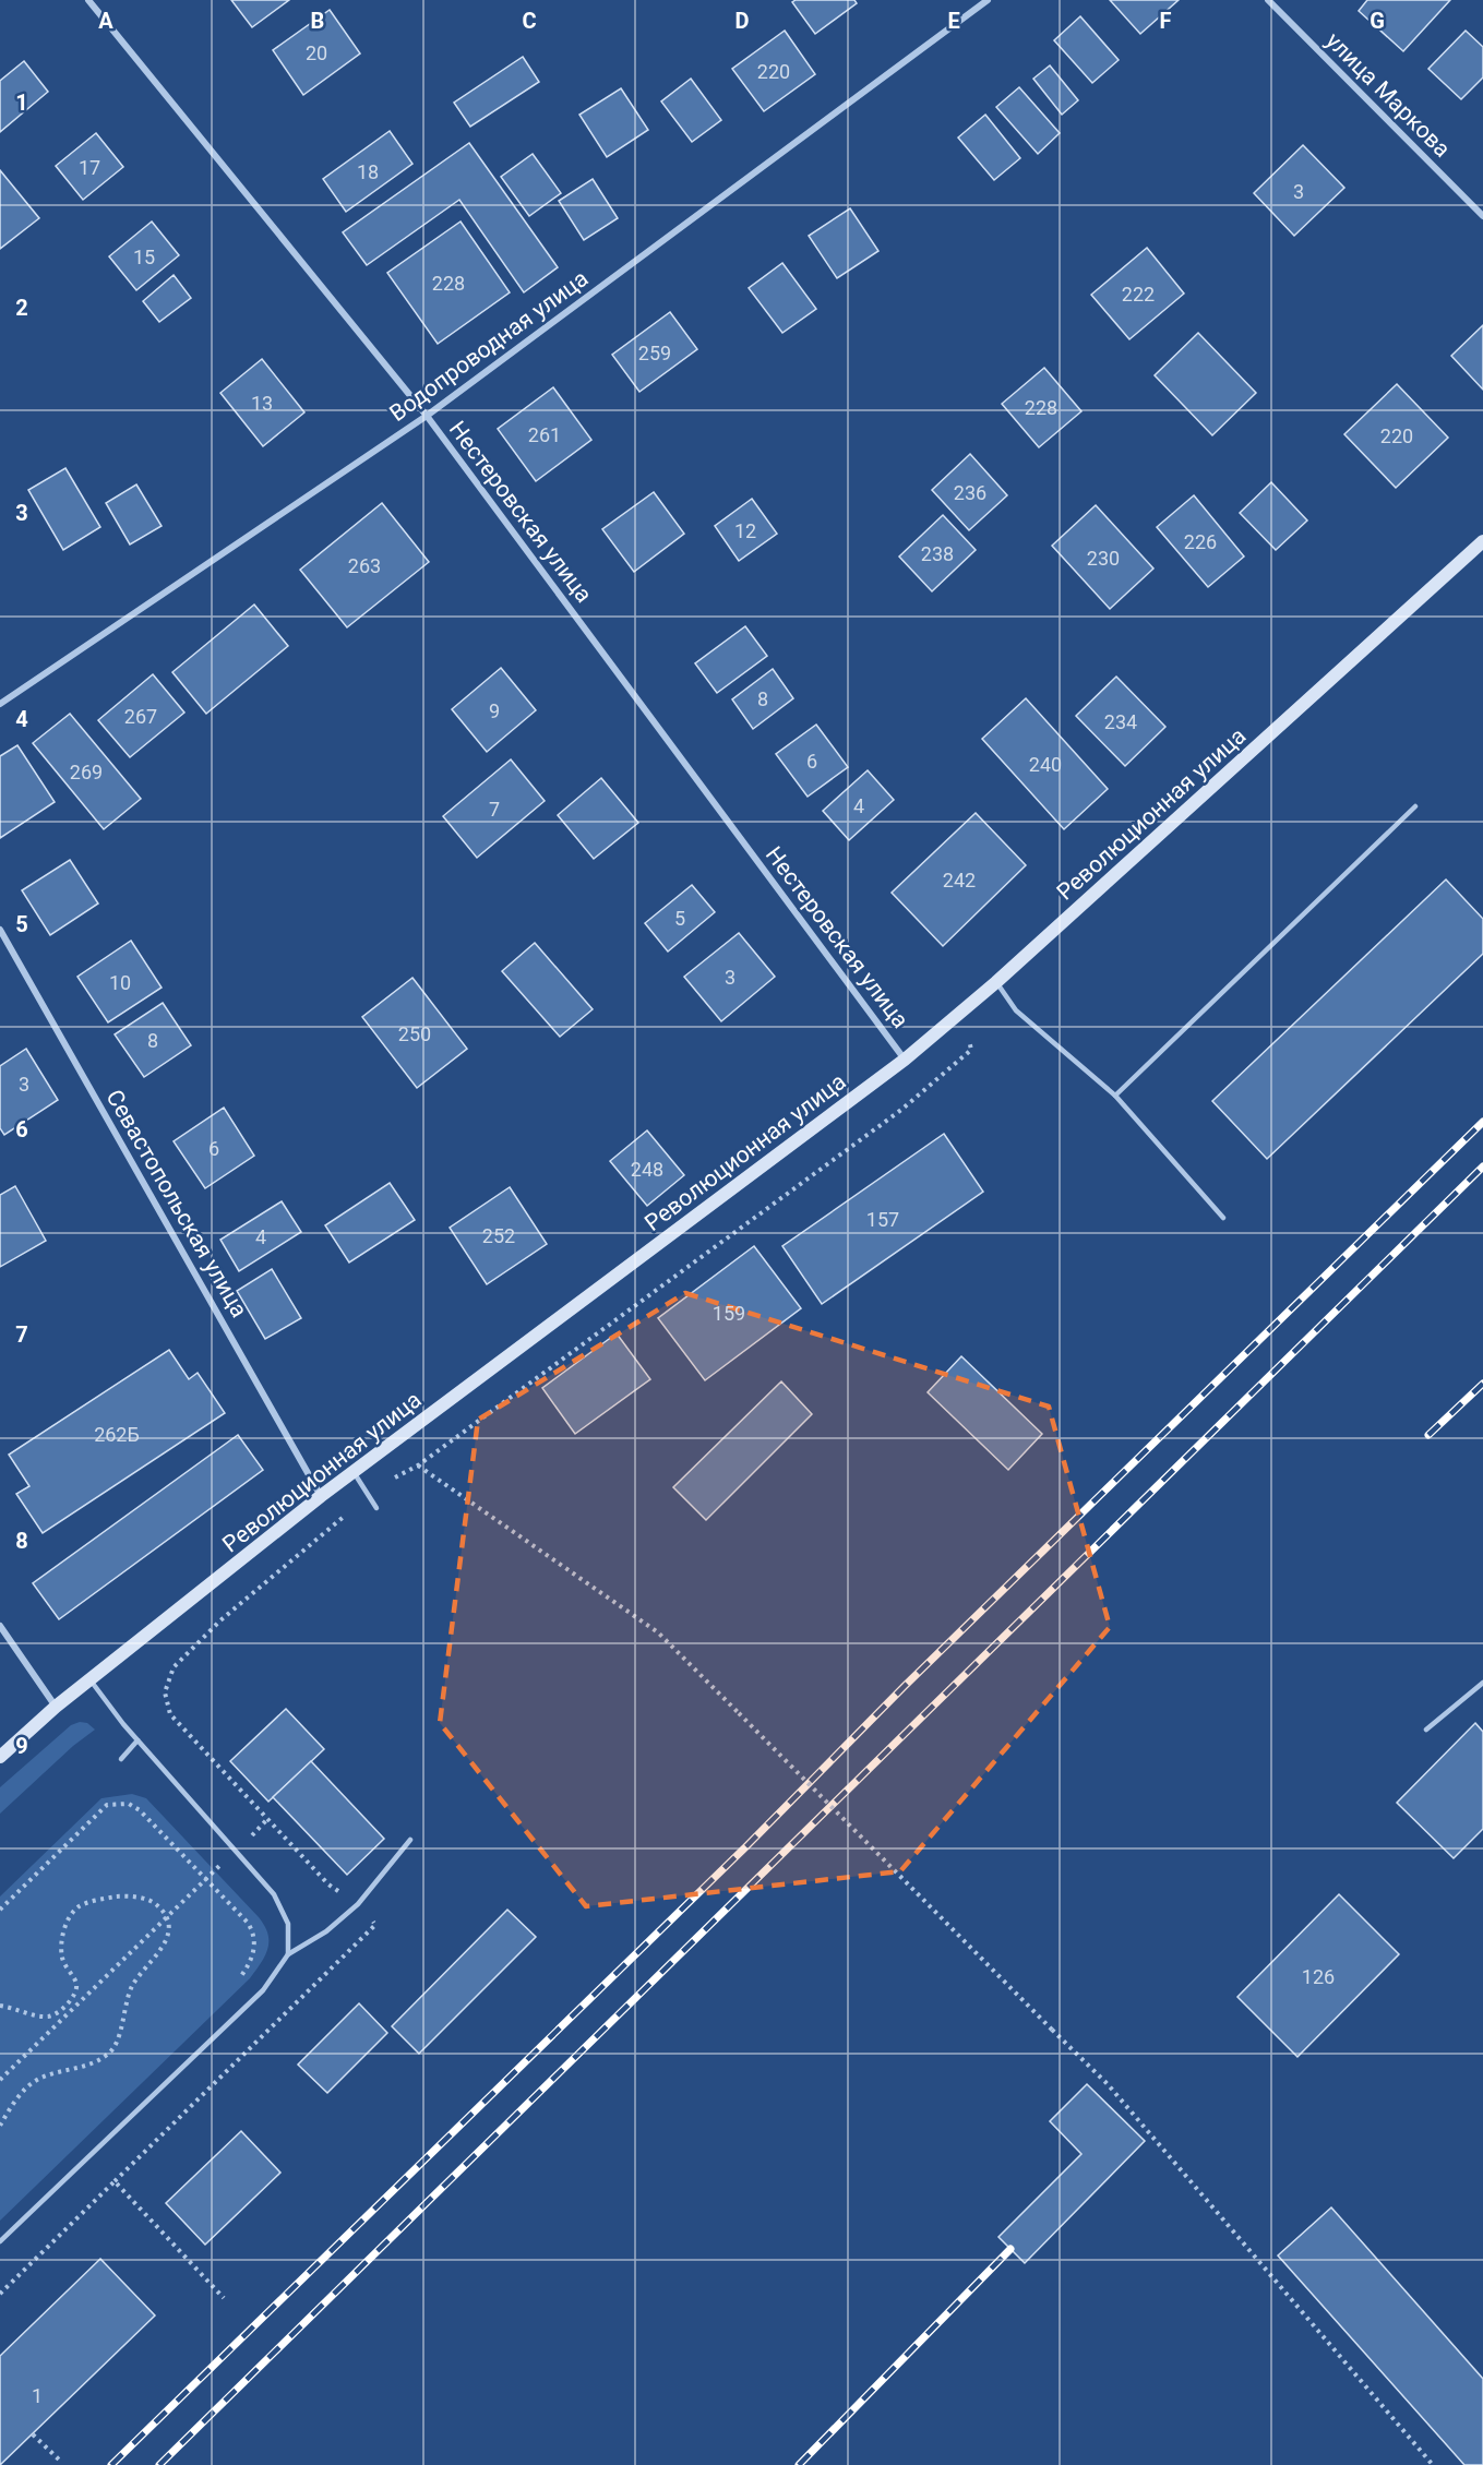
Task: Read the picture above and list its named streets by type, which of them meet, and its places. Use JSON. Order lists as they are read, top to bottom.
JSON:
{
  "streets": {
    "main road": ["Революционная улица"],
    "street": [
      "улица Маркова",
      "Водопроводная улица",
      "Нестеровская улица",
      "Севастопольская улица"
    ]
  },
  "crossings": [
    ["Водопроводная улица", "Нестеровская улица"],
    ["Нестеровская улица", "Революционная улица"],
    ["Революционная улица", "Севастопольская улица"]
  ],
  "house_numbers": [
    "20",
    "220",
    "17",
    "18",
    "3",
    "15",
    "228",
    "222",
    "259",
    "13",
    "228",
    "261",
    "220",
    "236",
    "12",
    "226",
    "238",
    "230",
    "263",
    "8",
    "9",
    "267",
    "234",
    "6",
    "240",
    "269",
    "4",
    "7",
    "242",
    "5",
    "3",
    "10",
    "250",
    "8",
    "3",
    "6",
    "248",
    "157",
    "252",
    "4",
    "159",
    "262Б",
    "126",
    "1"
  ],
  "grid": {
    "columns": [
      "A",
      "B",
      "C",
      "D",
      "E",
      "F",
      "G"
    ],
    "rows": [
      "1",
      "2",
      "3",
      "4",
      "5",
      "6",
      "7",
      "8",
      "9"
    ]
  }
}
